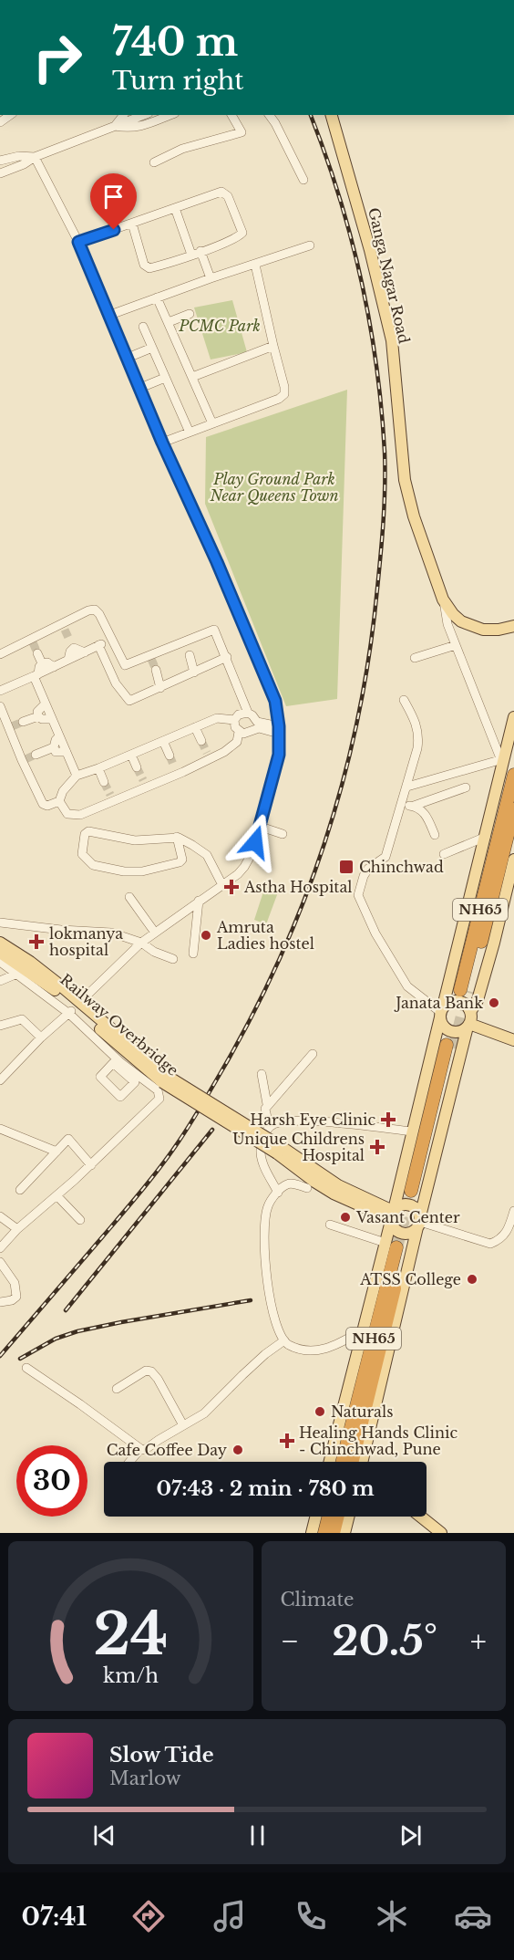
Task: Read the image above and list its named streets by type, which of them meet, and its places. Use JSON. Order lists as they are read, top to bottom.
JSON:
{
  "streets": {
    "highway": ["NH65"],
    "main road": ["Ganga Nagar Road", "Railway Overbridge"]
  },
  "parks": ["PCMC Park", "Play Ground Park Near Queens Town"],
  "places": {
    "transit": ["Chinchwad"],
    "health": [
      "Astha Hospital",
      "lokmanya hospital",
      "Harsh Eye Clinic",
      "Unique Childrens Hospital",
      "Healing Hands Clinic - Chinchwad, Pune"
    ],
    "other": [
      "Amruta Ladies hostel",
      "Janata Bank",
      "Vasant Center",
      "ATSS College",
      "Naturals",
      "Cafe Coffee Day"
    ]
  },
  "page": {
    "turn": ["740 m", "Turn right"],
    "limit": "30",
    "trip": "07:43 · 2 min · 780 m",
    "tile": "Climate",
    "heat": ["−", "20.5°", "+"],
    "song": ["Slow Tide", "Marlow"],
    "tabs": "07:41",
    "gauge": ["24", "km/h"]
  }
}
